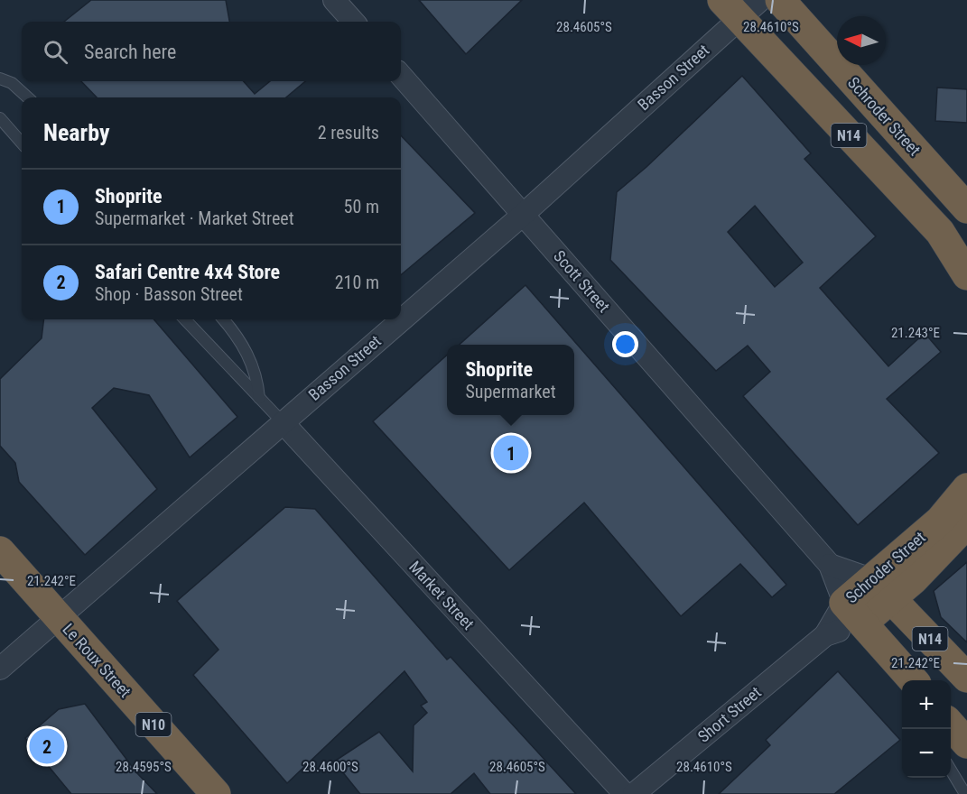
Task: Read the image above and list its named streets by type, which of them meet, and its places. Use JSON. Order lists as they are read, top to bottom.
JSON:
{
  "streets": {
    "highway": [
      "Schroder Street",
      "N14",
      "Scott Street",
      "Le Roux Street",
      "N10"
    ],
    "street": ["Basson Street", "Market Street", "Short Street"]
  },
  "crossings": [
    ["Basson Street", "N14"],
    ["Basson Street", "Scott Street"],
    ["Basson Street", "Market Street"],
    ["Basson Street", "Le Roux Street"],
    ["Schroder Street", "Scott Street"],
    ["Schroder Street", "Short Street"]
  ],
  "north": "left",
  "page": {
    "search": "Search here",
    "heading": ["Nearby", "2 results"],
    "list": [
      {
        "mark": "1",
        "name": "Shoprite",
        "note": "Supermarket · Market Street",
        "value": "50 m"
      },
      {
        "mark": "2",
        "name": "Safari Centre 4x4 Store",
        "note": "Shop · Basson Street",
        "value": "210 m"
      }
    ],
    "popup": ["Shoprite", "Supermarket"],
    "pins": ["1", "2"],
    "map_buttons": ["+", "−"]
  },
  "coordinates": [
    "28.4605°S",
    "28.4610°S",
    "21.243°E",
    "21.242°E",
    "28.4595°S",
    "28.4600°S"
  ]
}
